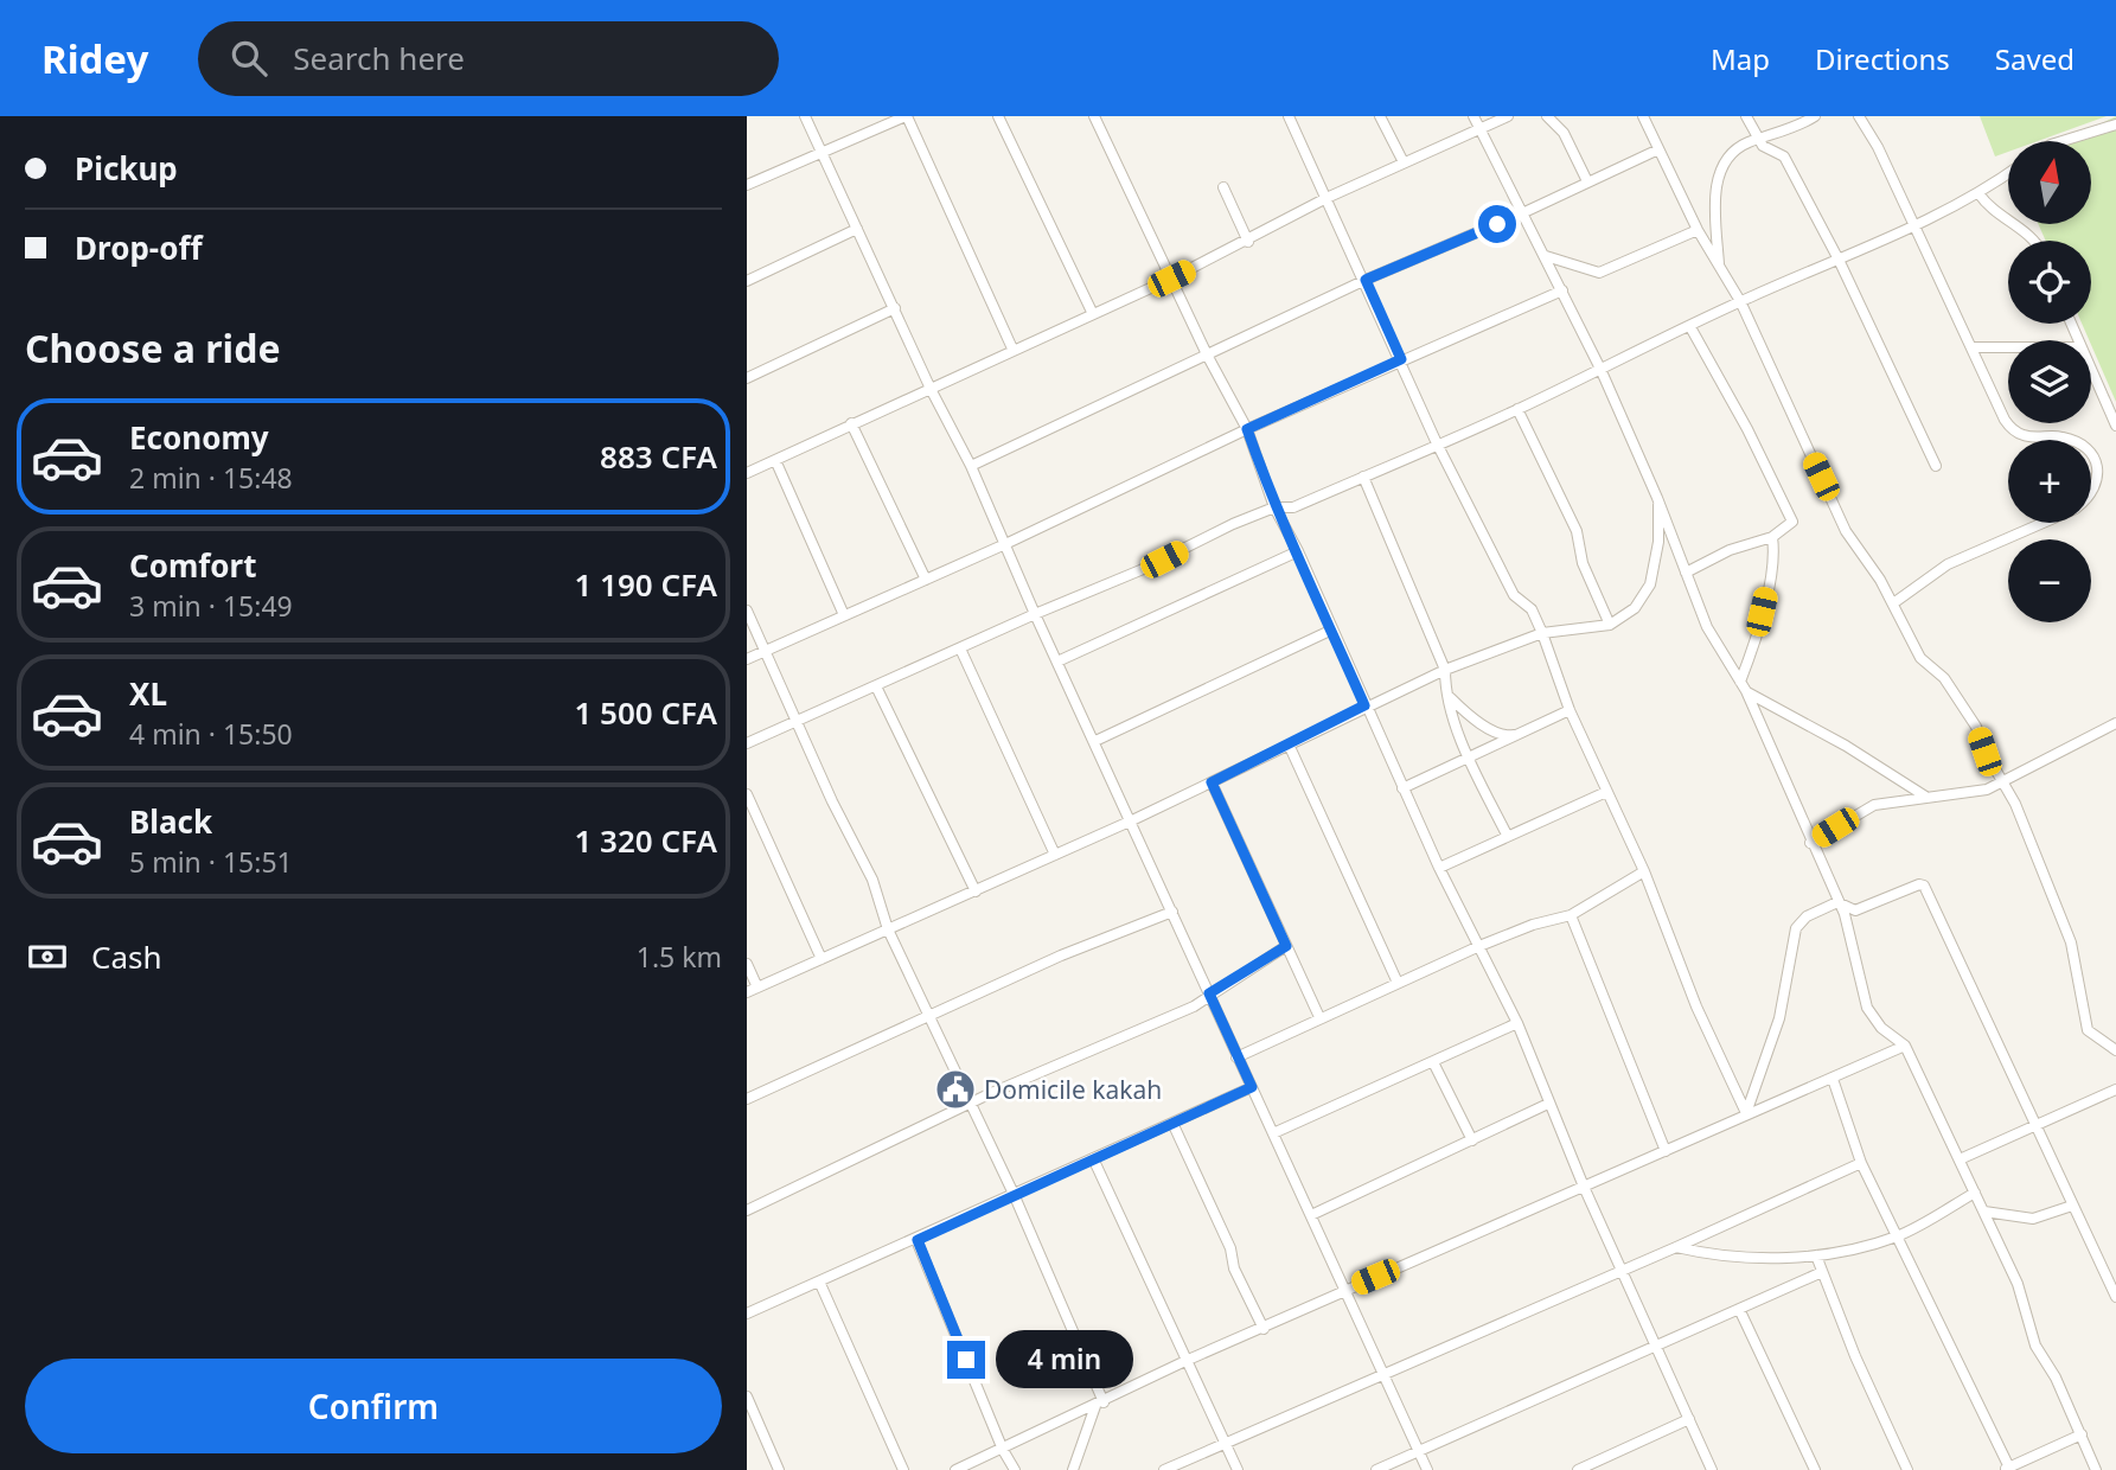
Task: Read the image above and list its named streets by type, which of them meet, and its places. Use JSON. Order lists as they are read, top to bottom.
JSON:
{
  "places": {
    "public building": ["Domicile kakah"]
  },
  "north": "top",
  "page": {
    "header": "Ridey",
    "search": "Search here",
    "nav": ["Map", "Directions", "Saved"],
    "banner": ["Pickup", "Drop-off"],
    "map_buttons": ["+", "−"],
    "heading": "Choose a ride",
    "list": [
      {
        "name": "Economy",
        "note": "2 min · 15:48",
        "value": "883 CFA"
      },
      {
        "name": "Comfort",
        "note": "3 min · 15:49",
        "value": "1 190 CFA"
      },
      {
        "name": "XL",
        "note": "4 min · 15:50",
        "value": "1 500 CFA"
      },
      {
        "name": "Black",
        "note": "5 min · 15:51",
        "value": "1 320 CFA"
      }
    ],
    "pay": ["Cash", "1.5 km"],
    "bubble": "4 min",
    "buttons": "Confirm"
  }
}
